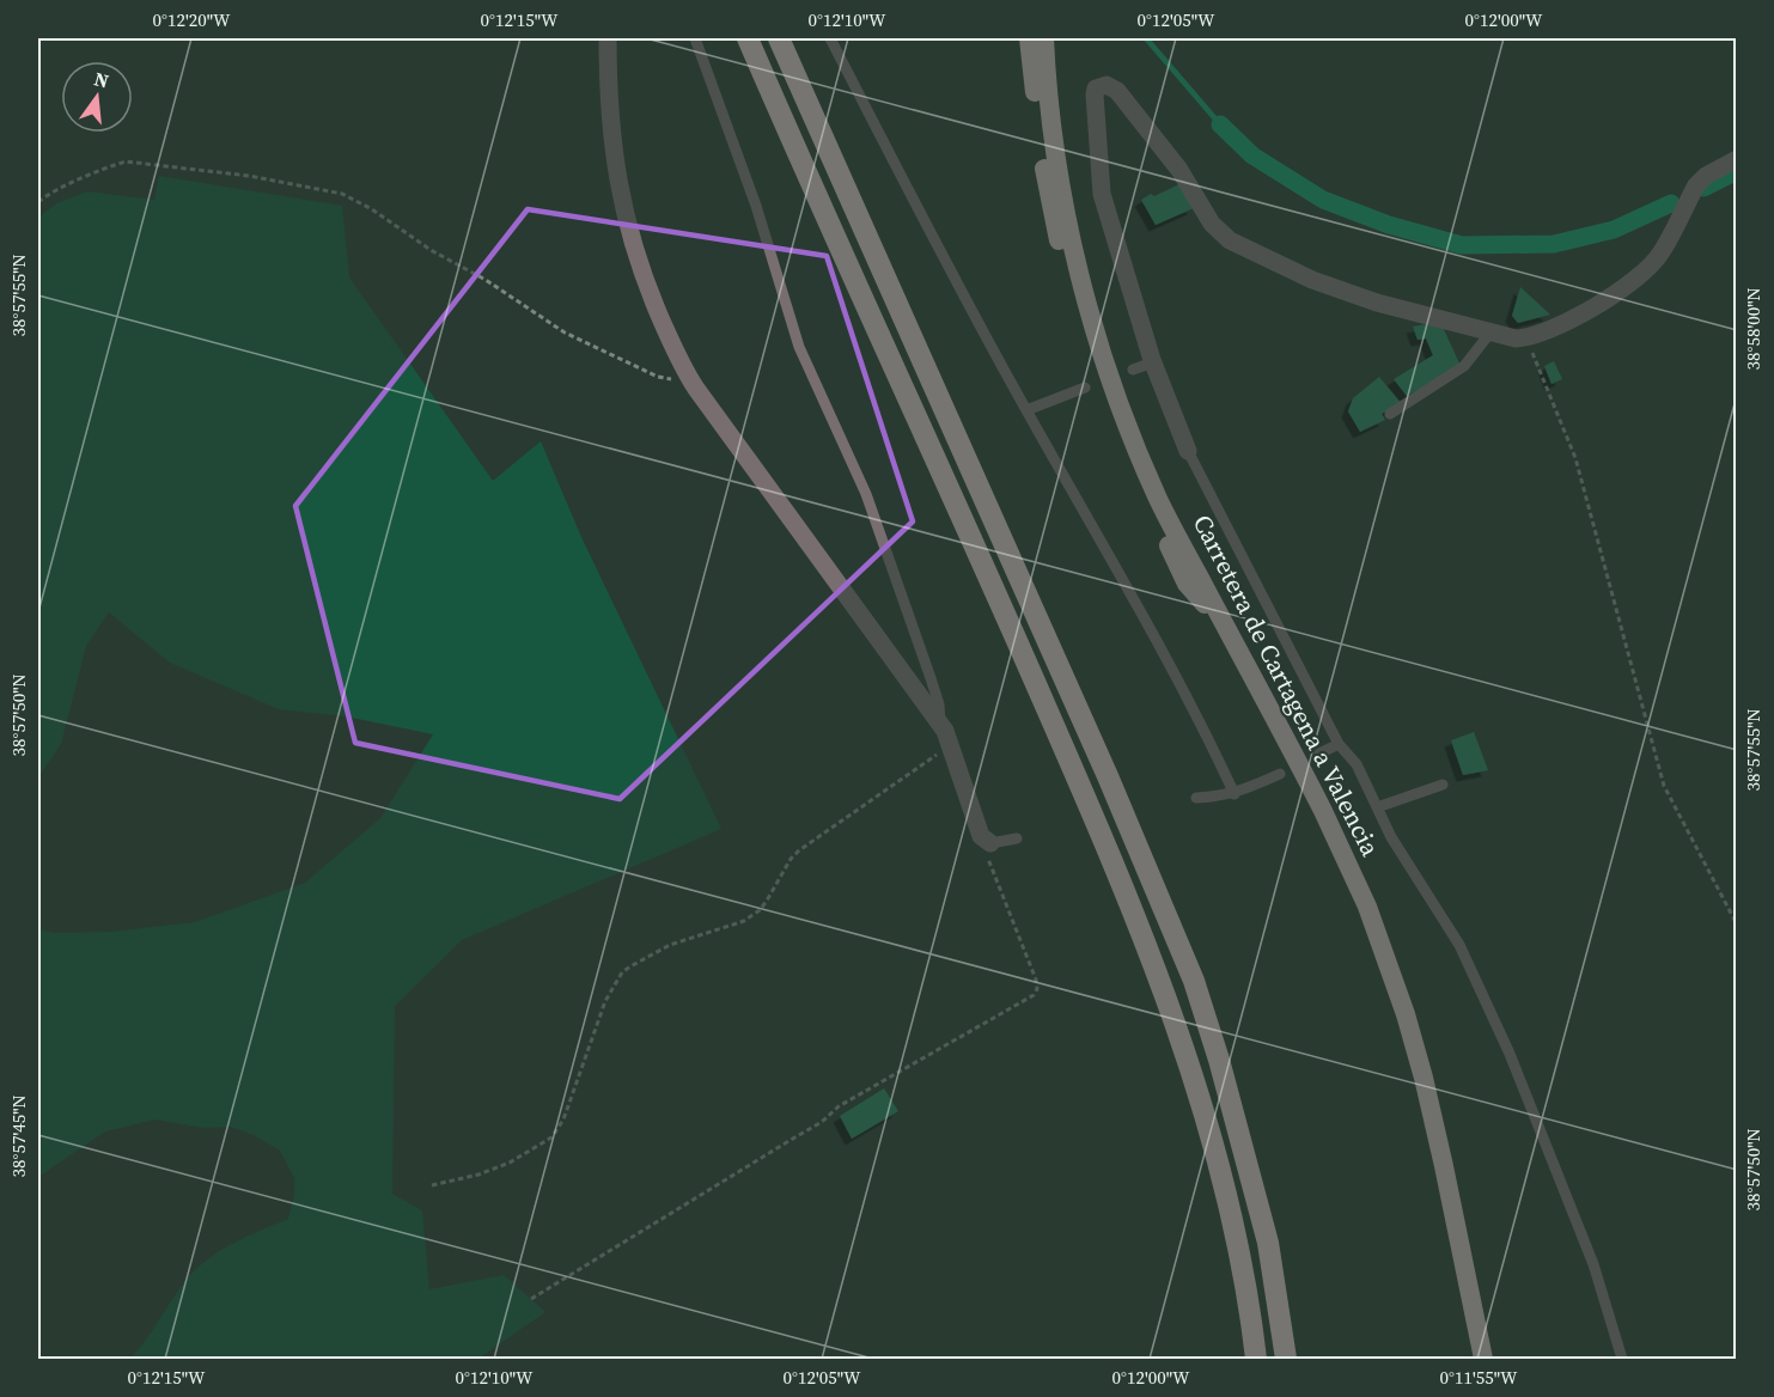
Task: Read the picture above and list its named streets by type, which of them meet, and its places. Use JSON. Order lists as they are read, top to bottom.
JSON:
{
  "streets": {
    "highway": ["Carretera de Cartagena a Valencia"]
  },
  "north": "top",
  "coordinates": [
    "0°12'20\"W",
    "0°12'15\"W",
    "0°12'10\"W",
    "0°12'05\"W",
    "0°12'00\"W",
    "38°57'55\"N",
    "38°58'00\"N",
    "38°57'50\"N",
    "38°57'45\"N",
    "0°11'55\"W"
  ]
}
